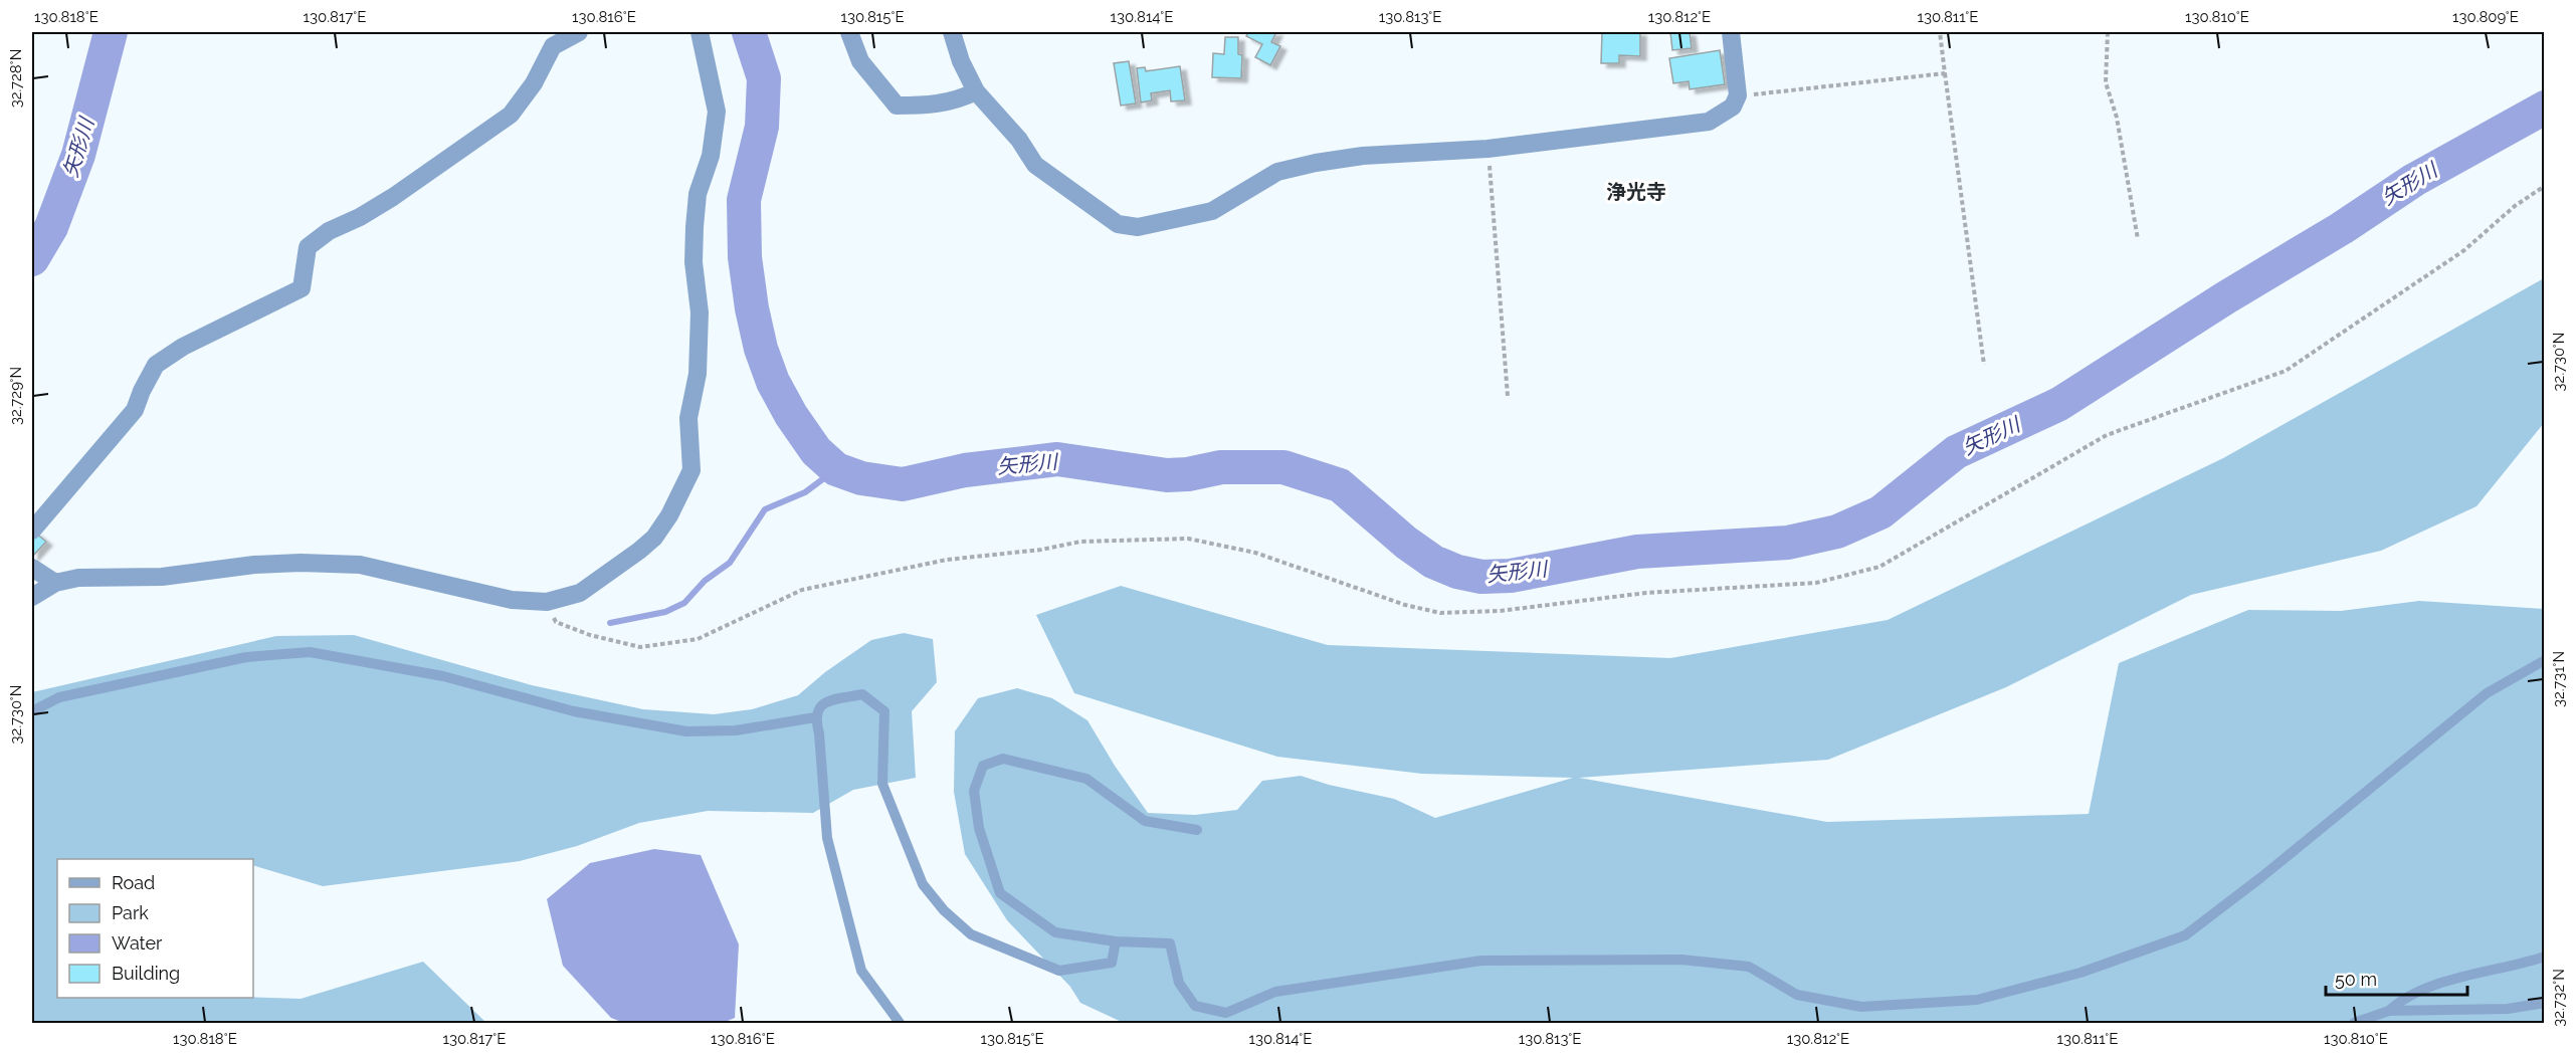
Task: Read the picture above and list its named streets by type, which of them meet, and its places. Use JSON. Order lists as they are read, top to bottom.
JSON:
{
  "districts": ["浄光寺"],
  "water": ["矢形川"],
  "legend": [
    "Road",
    "Park",
    "Water",
    "Building"
  ],
  "scale_bar": "50 m",
  "coordinates": [
    "130.818°E",
    "130.817°E",
    "130.816°E",
    "130.815°E",
    "130.814°E",
    "130.813°E",
    "130.812°E",
    "130.811°E",
    "130.810°E",
    "130.809°E",
    "32.728°N",
    "32.730°N",
    "32.729°N",
    "32.731°N",
    "32.732°N"
  ]
}
